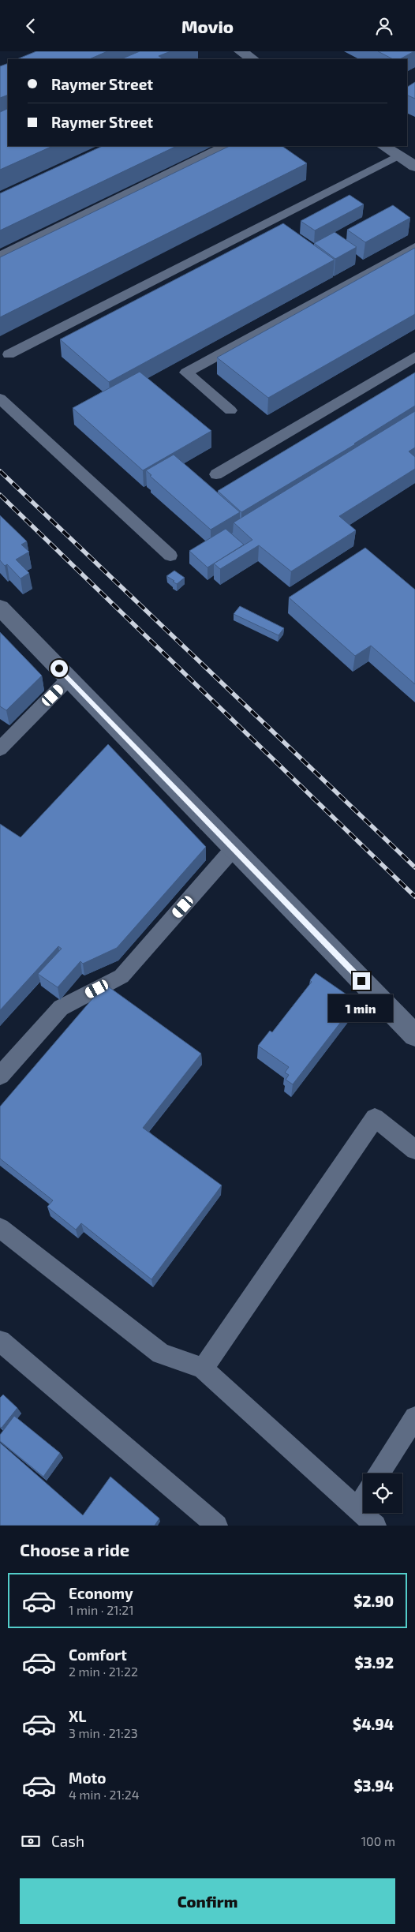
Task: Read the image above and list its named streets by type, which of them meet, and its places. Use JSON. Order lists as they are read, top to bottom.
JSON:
{
  "page": {
    "header": "Movio",
    "banner": ["Raymer Street", "Raymer Street"],
    "bubble": "1 min",
    "heading": "Choose a ride",
    "list": [
      {
        "name": "Economy",
        "note": "1 min · 21:21",
        "value": "$2.90"
      },
      {
        "name": "Comfort",
        "note": "2 min · 21:22",
        "value": "$3.92"
      },
      {
        "name": "XL",
        "note": "3 min · 21:23",
        "value": "$4.94"
      },
      {
        "name": "Moto",
        "note": "4 min · 21:24",
        "value": "$3.94"
      }
    ],
    "pay": ["Cash", "100 m"],
    "buttons": "Confirm"
  }
}
